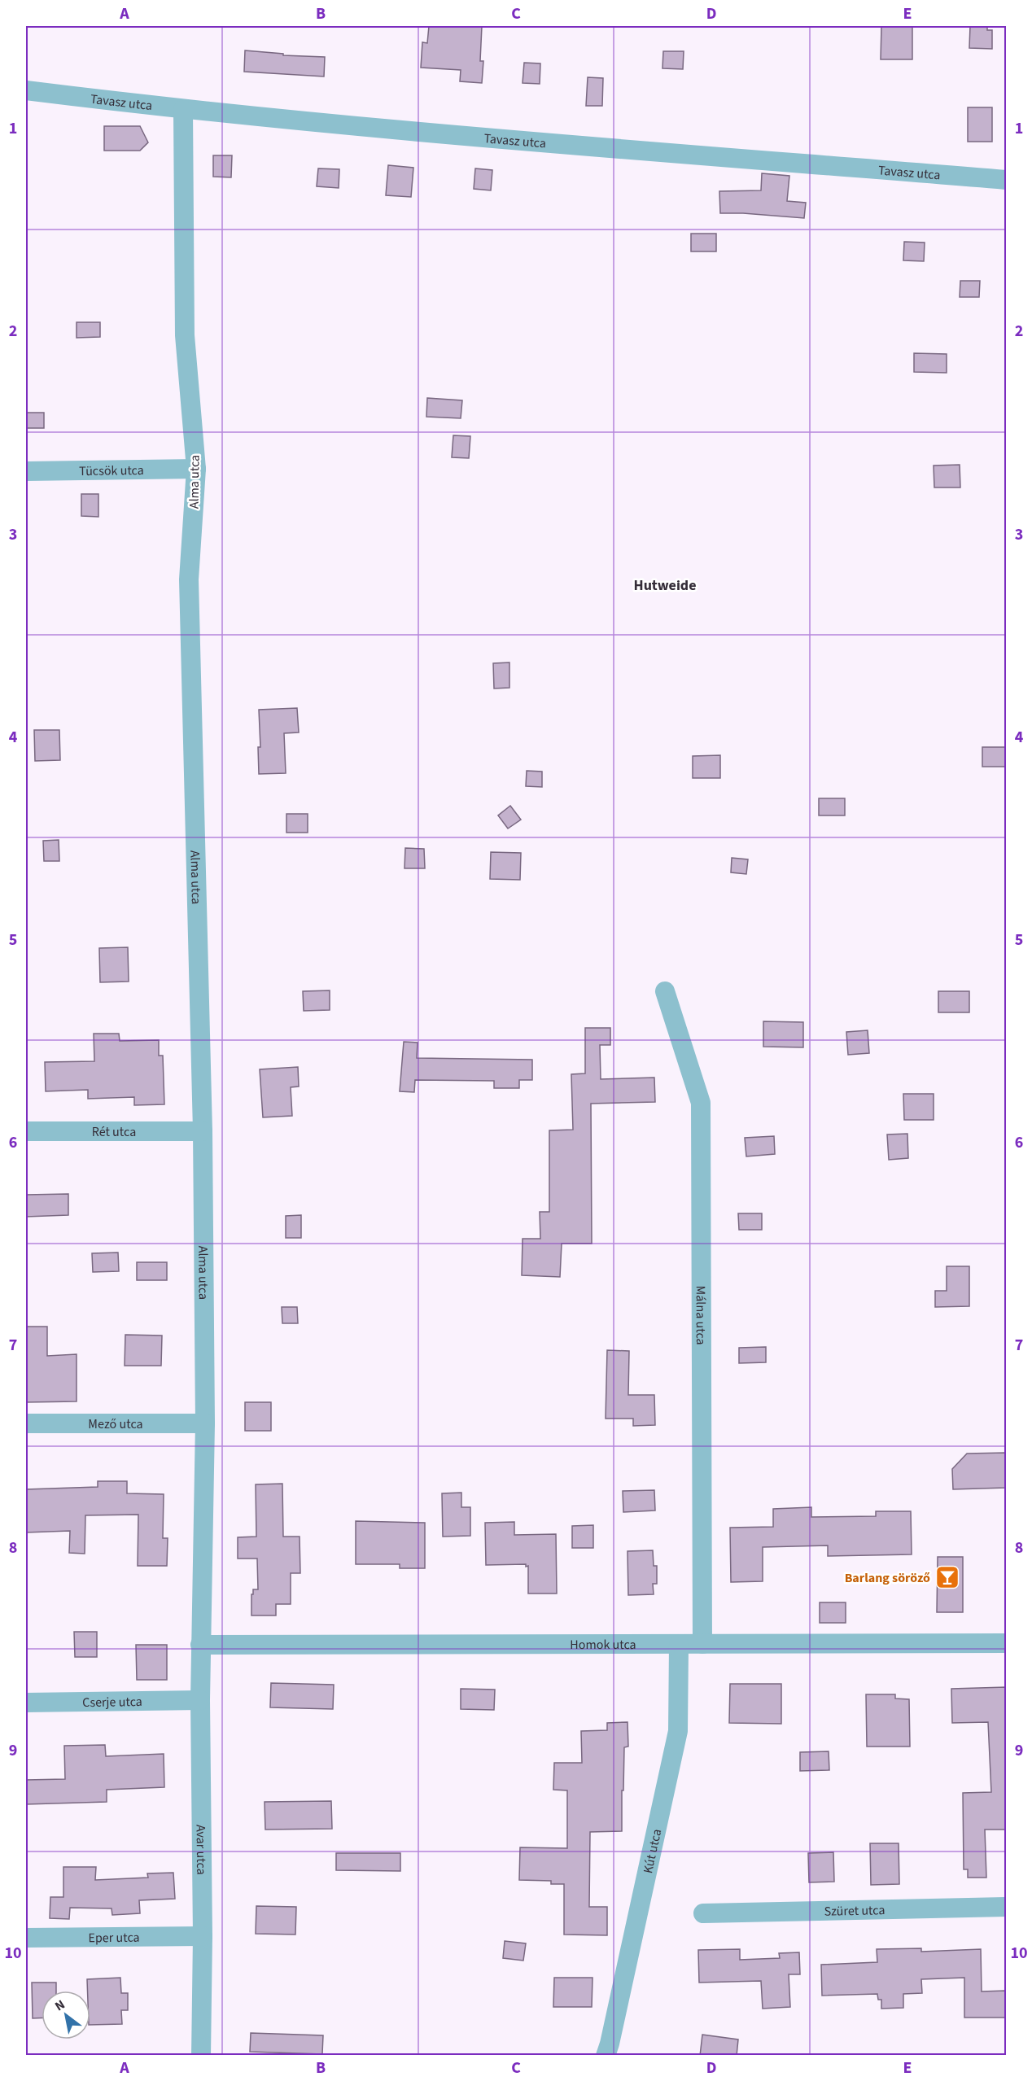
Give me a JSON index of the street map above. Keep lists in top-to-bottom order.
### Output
{
  "streets": {
    "street": [
      "Tavasz utca",
      "Tücsök utca",
      "Alma utca",
      "Rét utca",
      "Málna utca",
      "Mező utca",
      "Homok utca",
      "Cserje utca",
      "Avar utca",
      "Kút utca",
      "Szüret utca",
      "Eper utca"
    ]
  },
  "crossings": [
    ["Tavasz utca", "Alma utca"],
    ["Tücsök utca", "Alma utca"],
    ["Alma utca", "Rét utca"],
    ["Alma utca", "Mező utca"],
    ["Alma utca", "Homok utca"],
    ["Alma utca", "Avar utca"],
    ["Málna utca", "Homok utca"],
    ["Homok utca", "Avar utca"],
    ["Homok utca", "Kút utca"],
    ["Cserje utca", "Avar utca"],
    ["Avar utca", "Eper utca"]
  ],
  "districts": ["Hutweide"],
  "places": {
    "bar": ["Barlang söröző"]
  },
  "north": "top left",
  "grid": {
    "columns": [
      "A",
      "B",
      "C",
      "D",
      "E"
    ],
    "rows": [
      "1",
      "2",
      "3",
      "4",
      "5",
      "6",
      "7",
      "8",
      "9",
      "10"
    ]
  }
}
